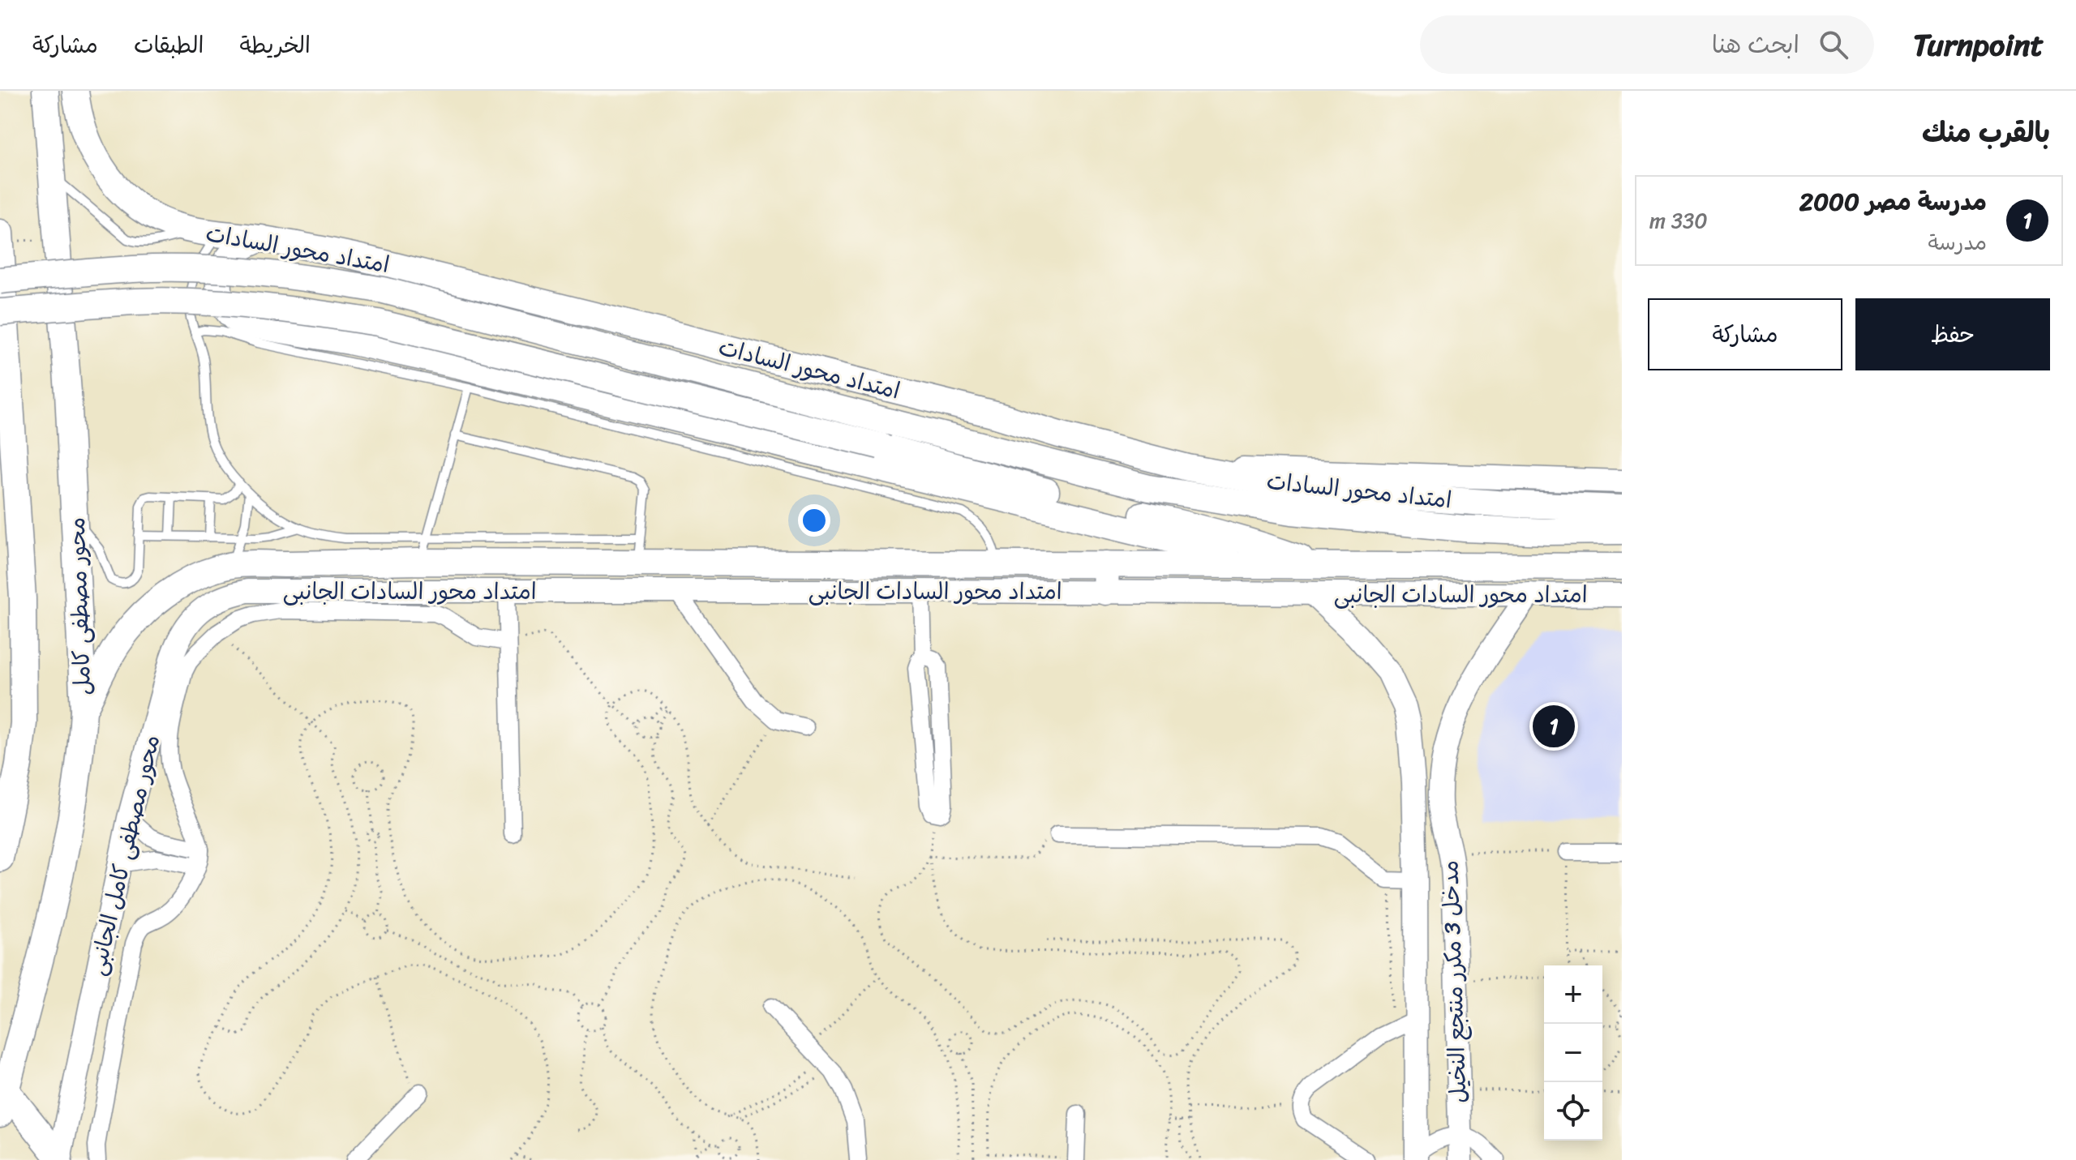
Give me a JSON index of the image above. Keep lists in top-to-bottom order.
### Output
{
  "streets": {
    "main road": ["امتداد محور السادات", "محور مصطفى كامل"],
    "street": ["امتداد محور السادات الجانبى", "محور مصطفى كامل الجانبى", "مدخل 3 مكرر منتجع النخيل"]
  },
  "crossings": [
    ["امتداد محور السادات الجانبى", "محور مصطفى كامل الجانبى"],
    ["امتداد محور السادات الجانبى", "مدخل 3 مكرر منتجع النخيل"]
  ],
  "page": {
    "header": "Turnpoint",
    "search": "ابحث هنا",
    "nav": ["الخريطة", "الطبقات", "مشاركة"],
    "heading": "بالقرب منك",
    "list": [
      {
        "mark": "1",
        "name": "مدرسة مصر 2000",
        "note": "مدرسة",
        "value": "330 m"
      }
    ],
    "buttons": ["حفظ", "مشاركة"],
    "pins": "1",
    "map_buttons": ["+", "−"]
  }
}
